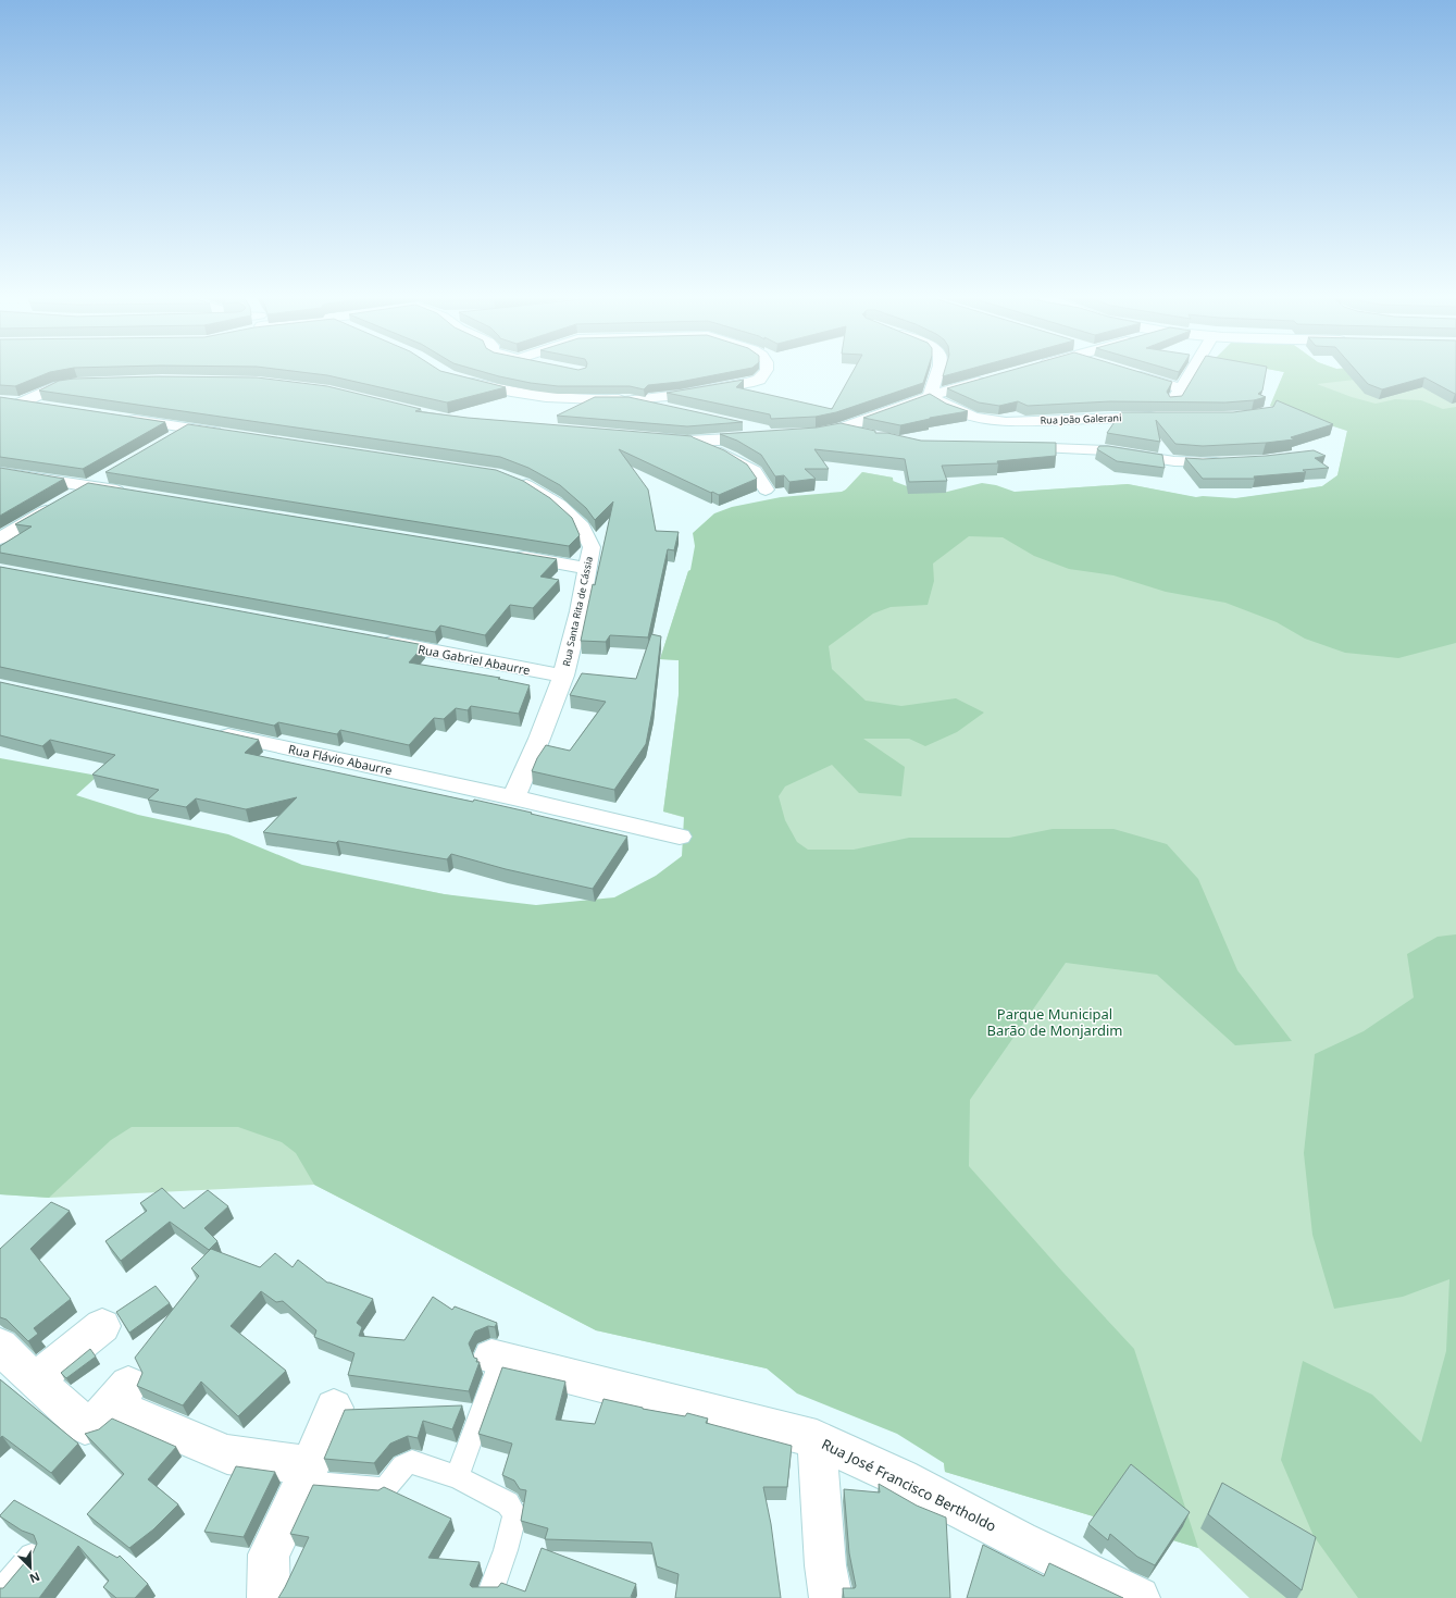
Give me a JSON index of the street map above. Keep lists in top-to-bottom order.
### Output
{
  "streets": {
    "street": [
      "Rua João Galerani",
      "Rua Santa Rita de Cássia",
      "Rua Gabriel Abaurre",
      "Rua Flávio Abaurre",
      "Rua José Francisco Bertholdo"
    ]
  },
  "crossings": [
    ["Rua Santa Rita de Cássia", "Rua Gabriel Abaurre"],
    ["Rua Santa Rita de Cássia", "Rua Flávio Abaurre"]
  ],
  "parks": ["Parque Municipal Barão de Monjardim"],
  "north": "bottom right"
}
